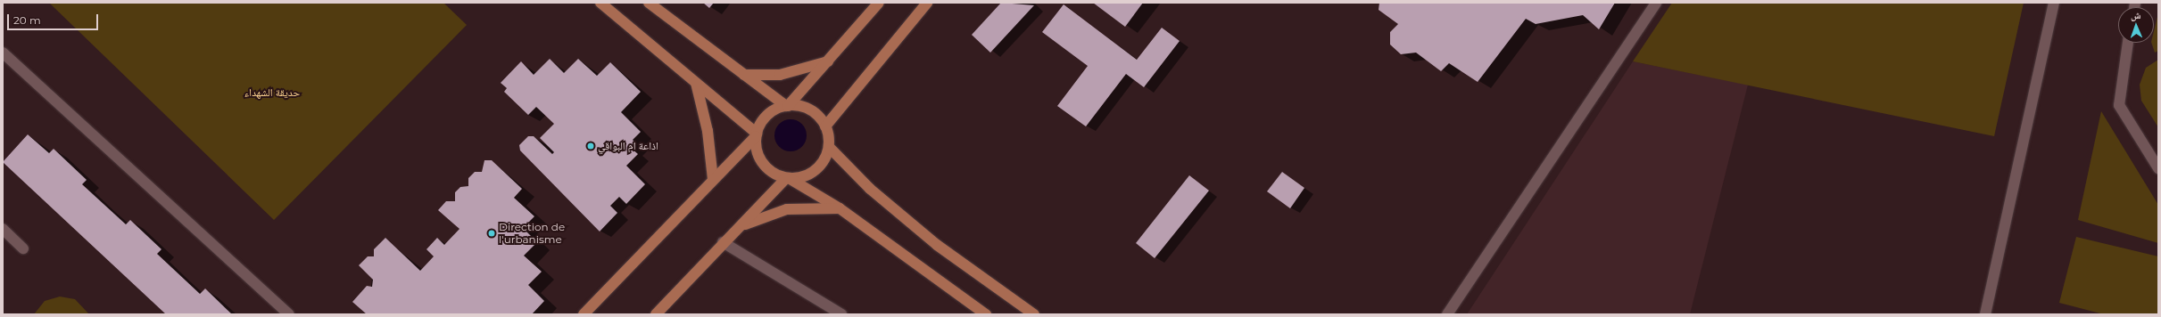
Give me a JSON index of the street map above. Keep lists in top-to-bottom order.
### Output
{
  "parks": ["حديقة الشهداء"],
  "places": ["اذاعة ام البواقي", "Direction de l'urbanisme"],
  "scale_bar": "20 m",
  "north": "top"
}
